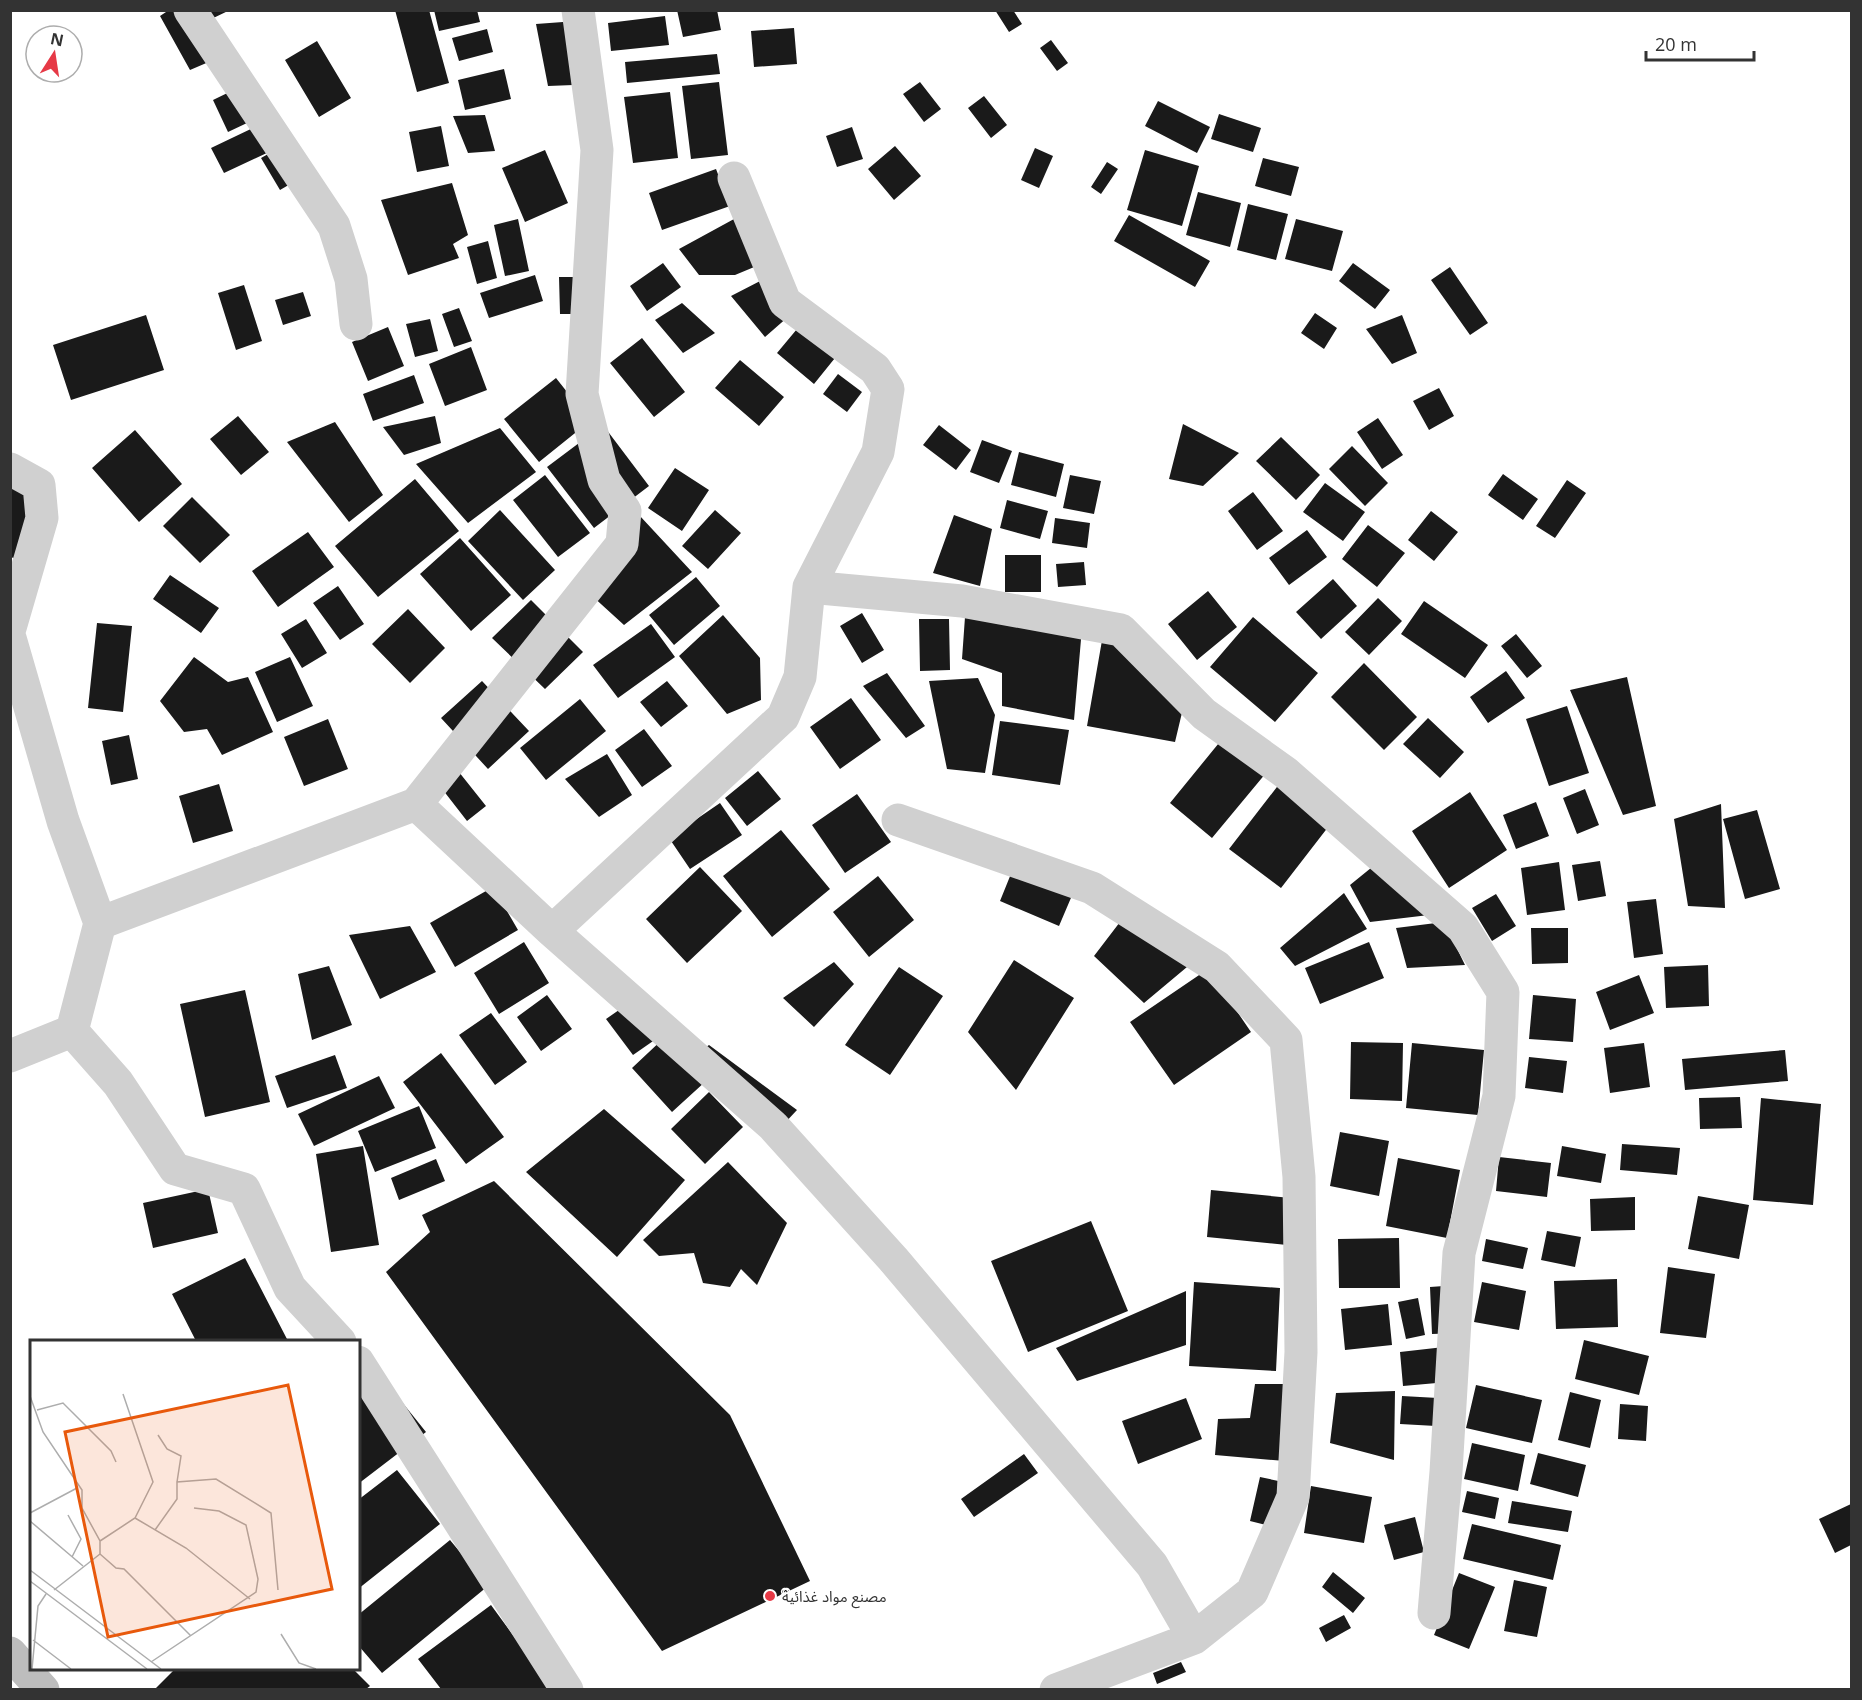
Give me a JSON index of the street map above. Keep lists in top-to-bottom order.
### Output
{
  "places": ["مصنع مواد غذائية"],
  "scale_bar": "20 m",
  "north": "top"
}
